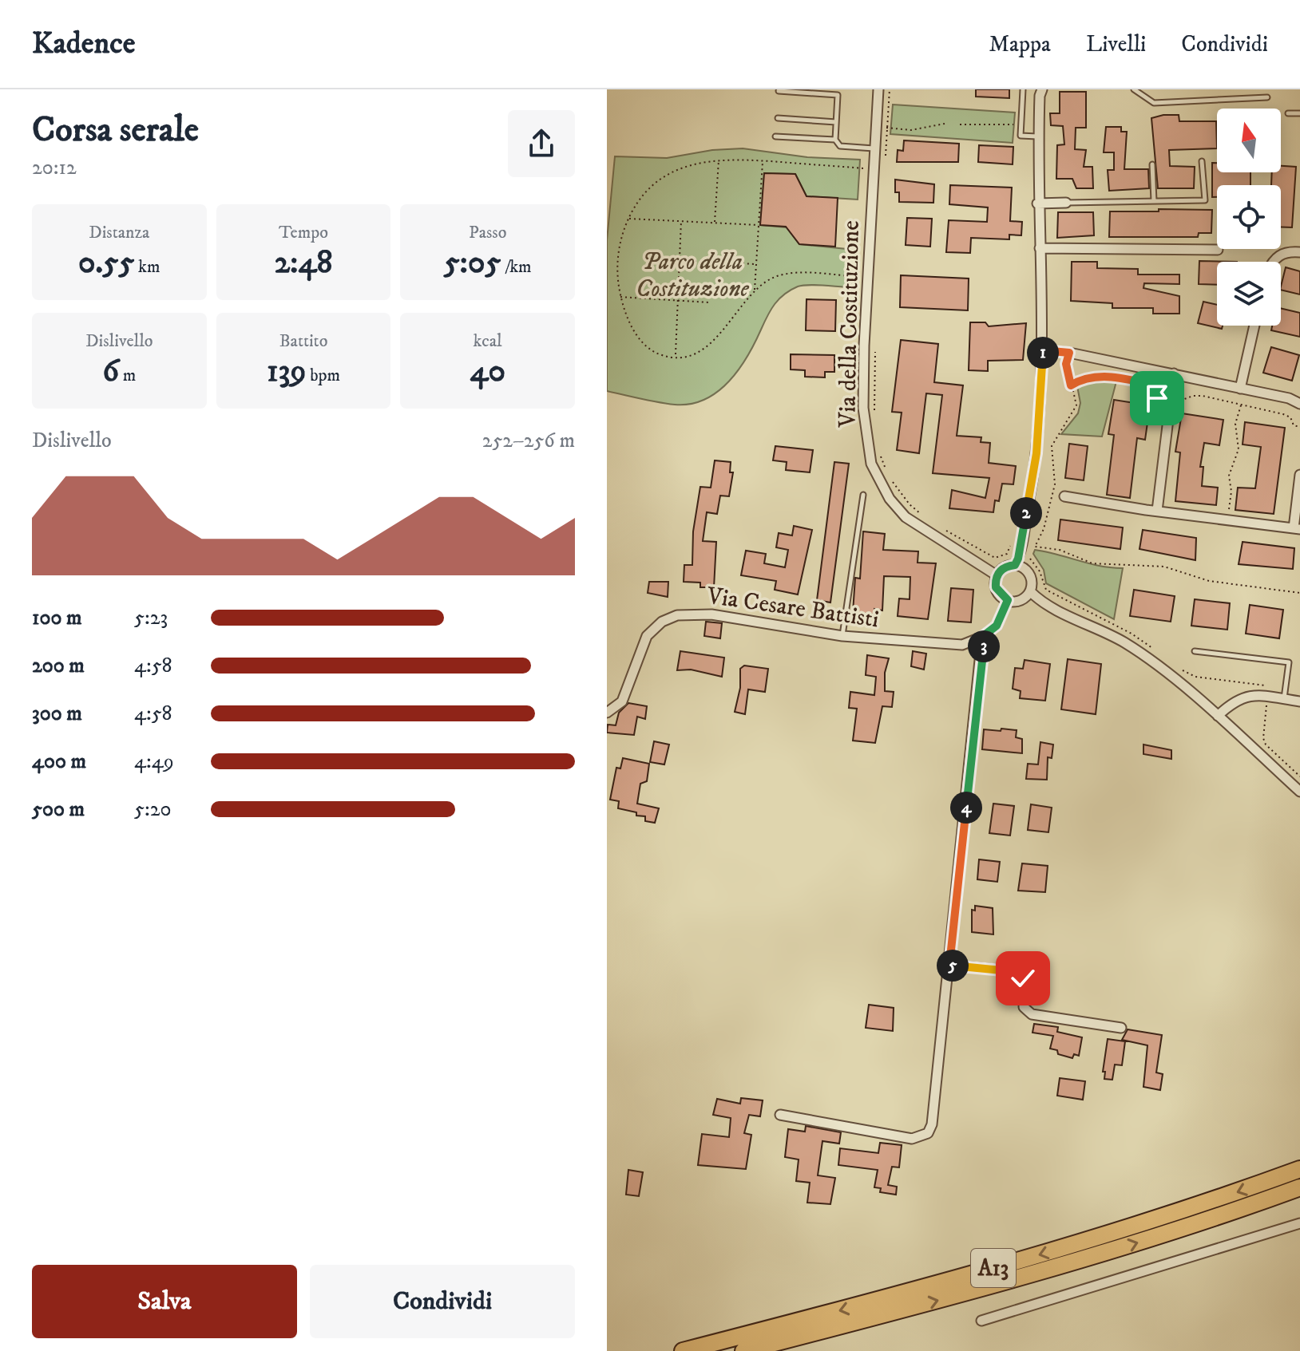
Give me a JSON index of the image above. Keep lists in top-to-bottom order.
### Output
{
  "streets": {
    "highway": ["A13"],
    "street": ["Via della Costituzione", "Via Cesare Battisti"]
  },
  "parks": ["Parco della Costituzione"],
  "north": "top",
  "page": {
    "header": "Kadence",
    "nav": ["Mappa", "Livelli", "Condividi"],
    "heading": ["Corsa serale", "20:12"],
    "stats": [
      ["Distanza", "0.55 km"],
      ["Tempo", "2:48"],
      ["Passo", "5:05 /km"],
      ["Dislivello", "6 m"],
      ["Battito", "139 bpm"],
      ["kcal", "40"]
    ],
    "pins": [
      "1",
      "2",
      "3",
      "4",
      "5"
    ],
    "chart": ["Dislivello", "252–256 m"],
    "list": [
      {
        "name": "100 m",
        "note": "5:23"
      },
      {
        "name": "200 m",
        "note": "4:58"
      },
      {
        "name": "300 m",
        "note": "4:58"
      },
      {
        "name": "400 m",
        "note": "4:49"
      },
      {
        "name": "500 m",
        "note": "5:20"
      }
    ],
    "buttons": ["Salva", "Condividi"]
  }
}
